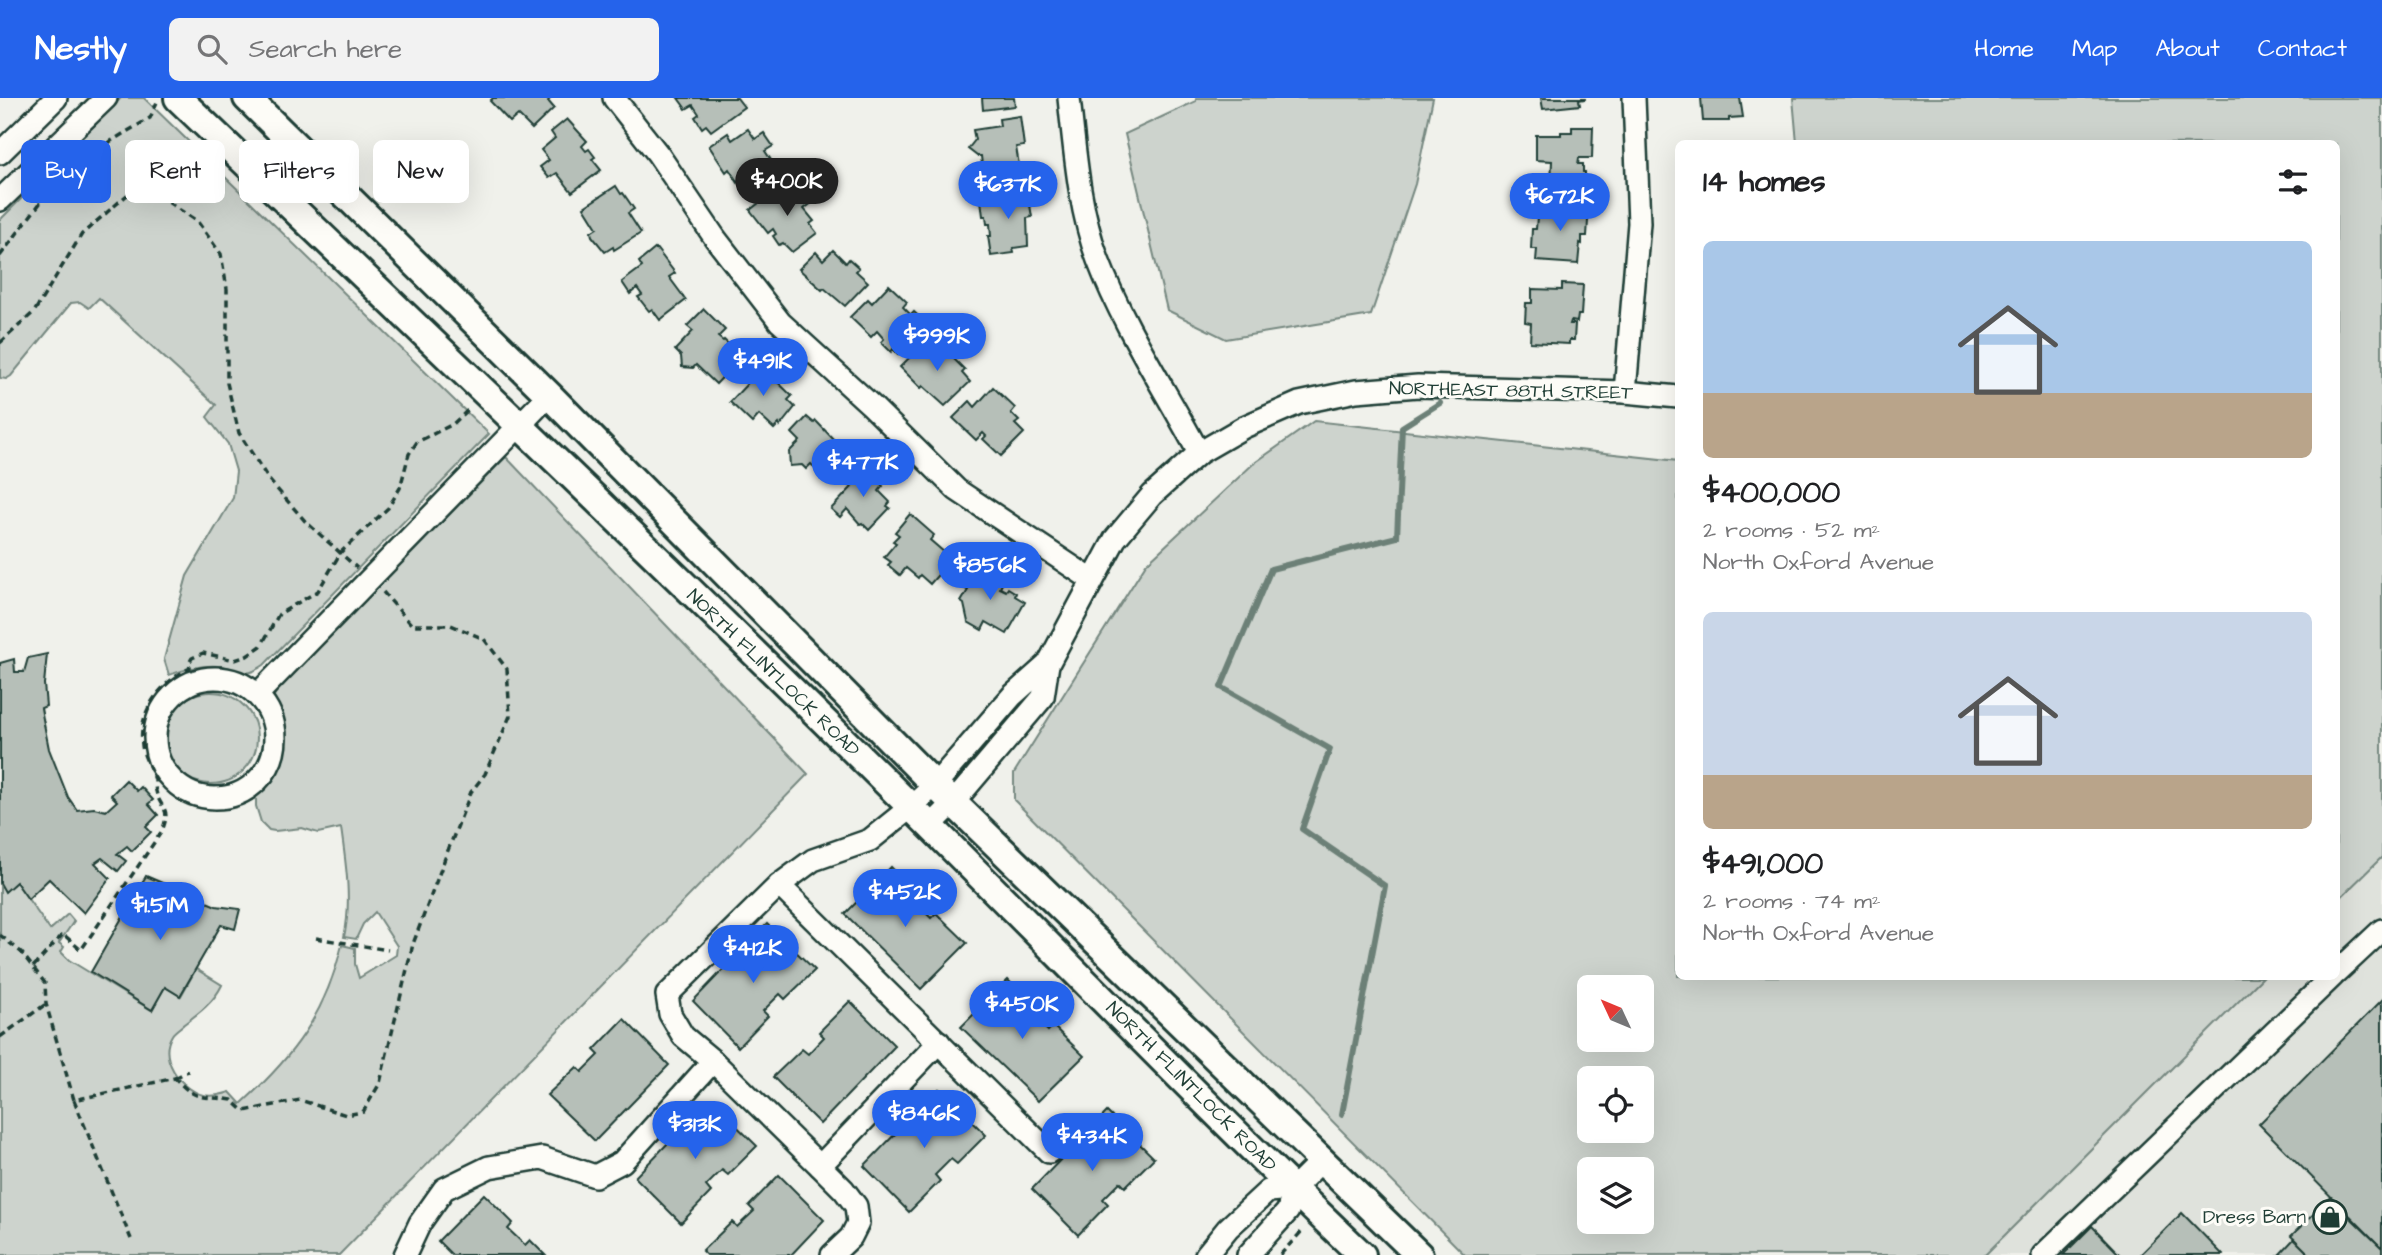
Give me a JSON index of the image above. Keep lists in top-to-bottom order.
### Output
{
  "streets": {
    "main road": ["NORTH FLINTLOCK ROAD"],
    "street": ["NORTHEAST 88TH STREET"]
  },
  "crossings": [
    ["NORTHEAST 88TH STREET", "NORTH FLINTLOCK ROAD"]
  ],
  "places": {
    "shop": ["Dress Barn"]
  },
  "north": "top left",
  "page": {
    "header": "Nestly",
    "search": "Search here",
    "nav": [
      "Home",
      "Map",
      "About",
      "Contact"
    ],
    "chip": [
      "Buy",
      "Rent",
      "Filters",
      "New"
    ],
    "heading": "14 homes",
    "price": [
      "$400K",
      "$637K",
      "$672K",
      "$999K",
      "$491K",
      "$477K",
      "$856K",
      "$452K",
      "$1.51M",
      "$412K",
      "$450K",
      "$846K",
      "$313K",
      "$434K"
    ],
    "list": [
      {
        "name": "$400,000",
        "note": "2 rooms · 52 m² · North Oxford Avenue"
      },
      {
        "name": "$491,000",
        "note": "2 rooms · 74 m² · North Oxford Avenue"
      }
    ]
  }
}
